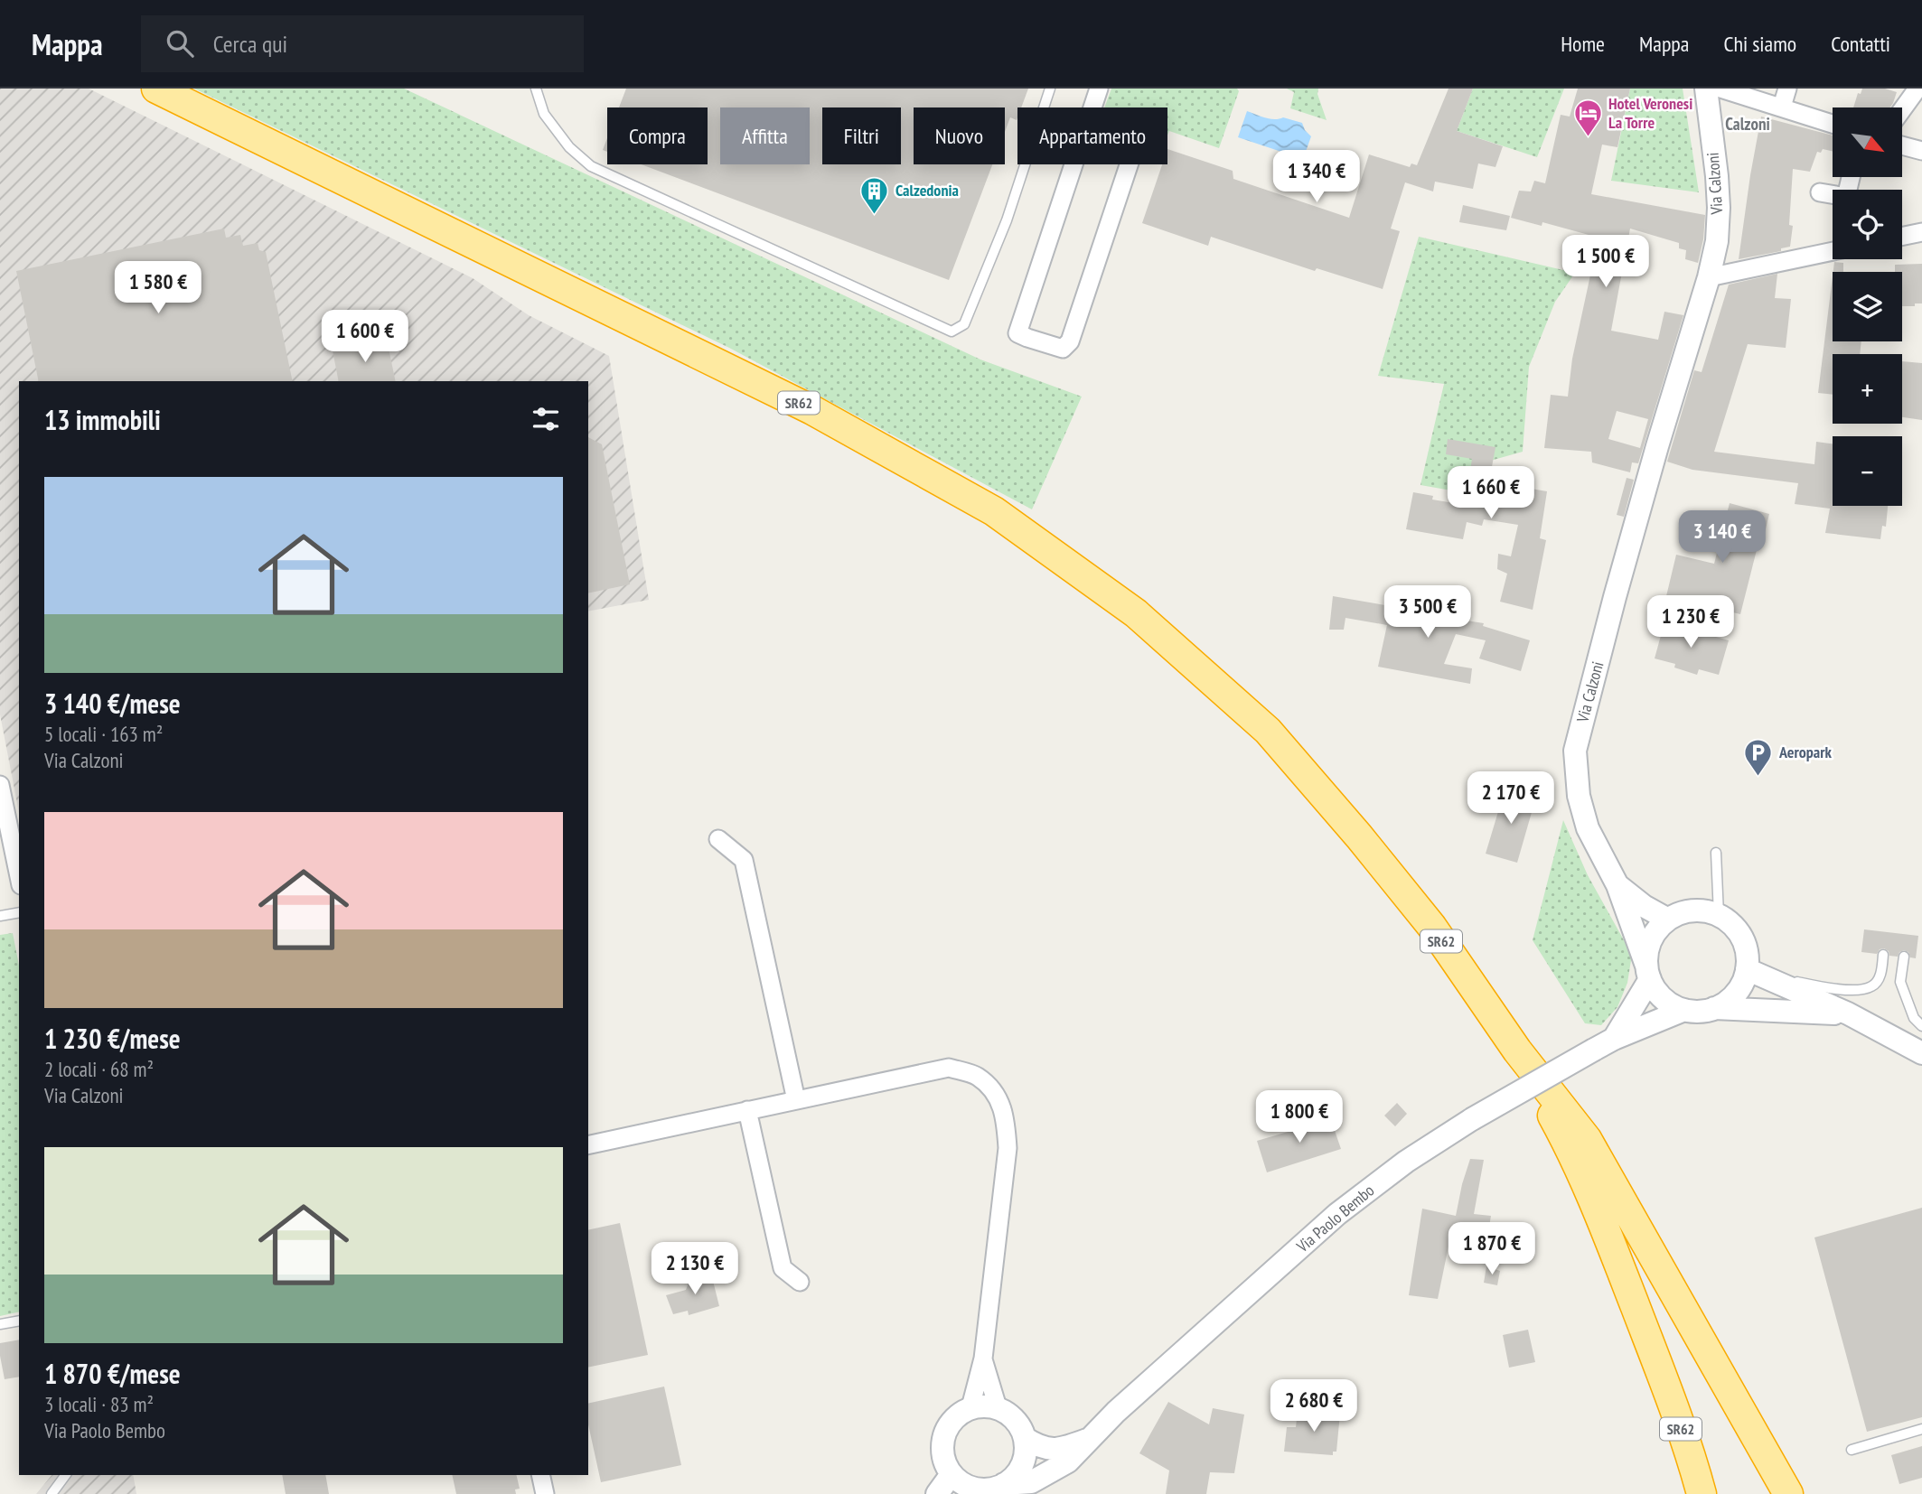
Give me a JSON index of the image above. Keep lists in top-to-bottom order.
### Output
{
  "streets": {
    "highway": ["SR62"],
    "street": ["Via Calzoni", "Via Paolo Bembo"]
  },
  "crossings": [
    ["Via Calzoni", "Via Paolo Bembo"]
  ],
  "districts": ["Calzoni"],
  "places": {
    "hotel": ["Hotel Veronesi La Torre"],
    "building": ["Calzedonia"],
    "parking": ["Aeropark"]
  },
  "north": "bottom right",
  "page": {
    "header": "Mappa",
    "search": "Cerca qui",
    "nav": [
      "Home",
      "Mappa",
      "Chi siamo",
      "Contatti"
    ],
    "map_buttons": ["+", "−"],
    "chip": [
      "Compra",
      "Affitta",
      "Filtri",
      "Nuovo",
      "Appartamento"
    ],
    "price": [
      "1 340 €",
      "1 500 €",
      "1 580 €",
      "1 600 €",
      "1 660 €",
      "3 140 €",
      "3 500 €",
      "1 230 €",
      "2 170 €",
      "1 800 €",
      "1 870 €",
      "2 130 €",
      "2 680 €"
    ],
    "heading": "13 immobili",
    "list": [
      {
        "name": "3 140 €/mese",
        "note": "5 locali · 163 m² · Via Calzoni"
      },
      {
        "name": "1 230 €/mese",
        "note": "2 locali · 68 m² · Via Calzoni"
      },
      {
        "name": "1 870 €/mese",
        "note": "3 locali · 83 m² · Via Paolo Bembo"
      }
    ]
  }
}
